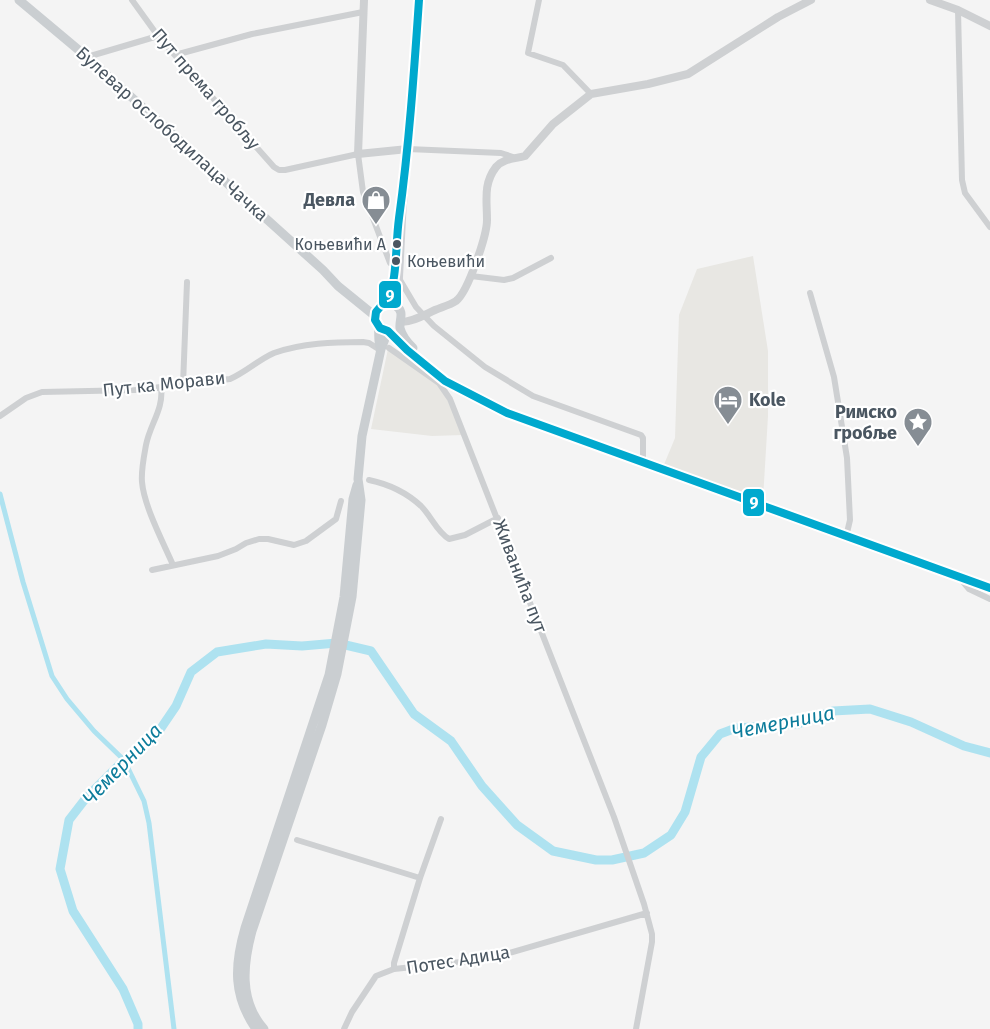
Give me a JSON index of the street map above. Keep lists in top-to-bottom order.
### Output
{
  "streets": {
    "main road": ["Булевар ослободилаца Чачка"],
    "street": [
      "Пут према гробљу",
      "Пут ка Морави",
      "Живанића пут",
      "Потес Адица"
    ]
  },
  "crossings": [
    ["Пут ка Морави", "Живанића пут"],
    ["Живанића пут", "Потес Адица"]
  ],
  "water": ["Чемерница"],
  "places": {
    "shop": ["Девла"],
    "other": ["Коњевићи А", "Коњевићи"],
    "hotel": ["Kole"],
    "place": ["Римско гробље"]
  },
  "lines": ["transit line 9"]
}
